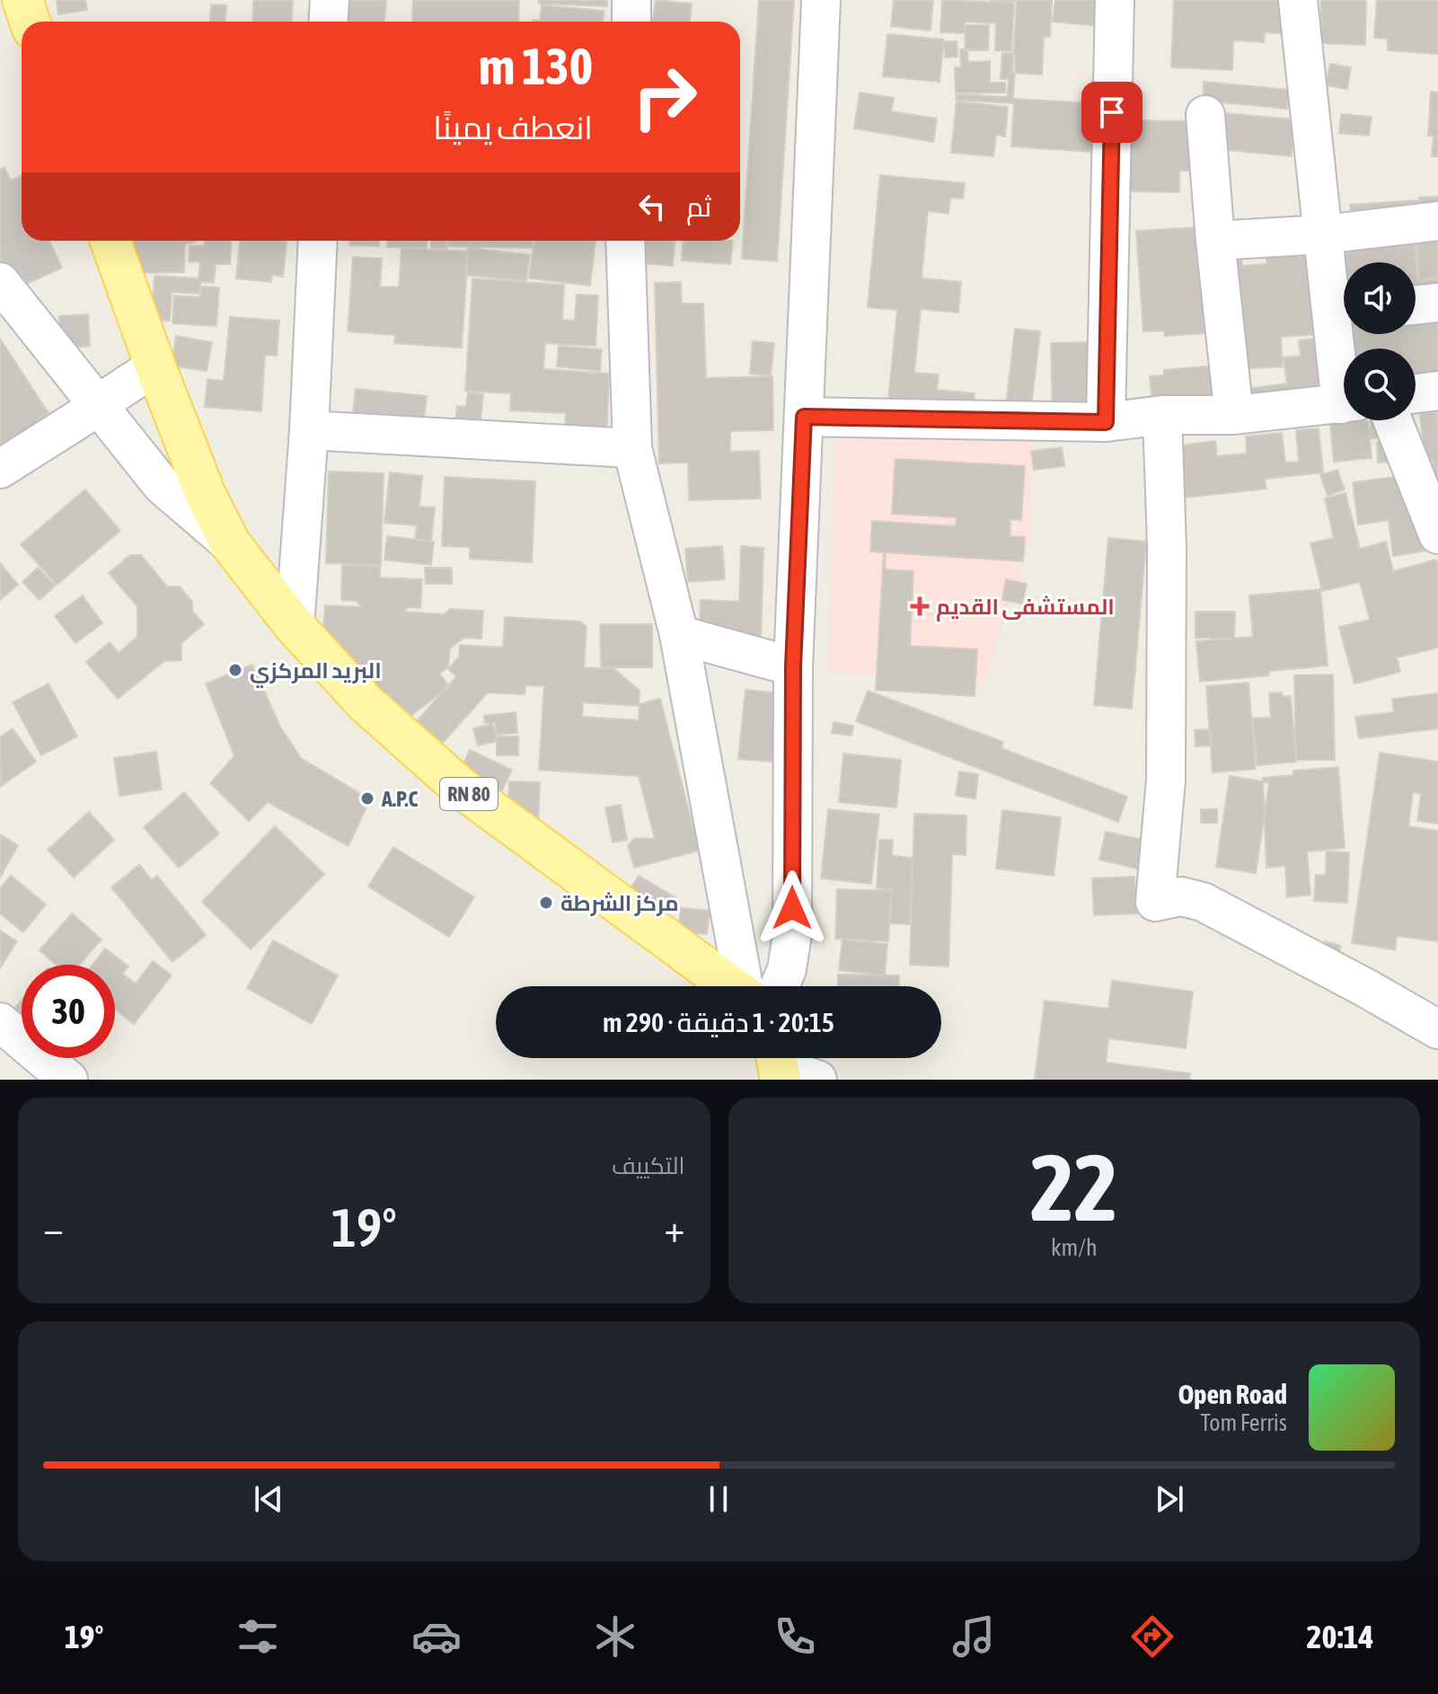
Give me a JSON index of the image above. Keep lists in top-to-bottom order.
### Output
{
  "streets": {
    "main road": ["RN 80"]
  },
  "places": {
    "health": ["المستشفى القديم"],
    "other": ["البريد المركزي", "A.P.C", "مركز الشرطة"]
  },
  "page": {
    "turn": ["130 m", "انعطف يمينًا"],
    "then": "ثم",
    "limit": "30",
    "trip": "20:15 · 1 دقيقة · 290 m",
    "tile": [
      ["22", "km/h"],
      "التكييف"
    ],
    "heat": ["−", "19°", "+"],
    "song": ["Open Road", "Tom Ferris"],
    "tabs": ["20:14", "19°"]
  }
}
